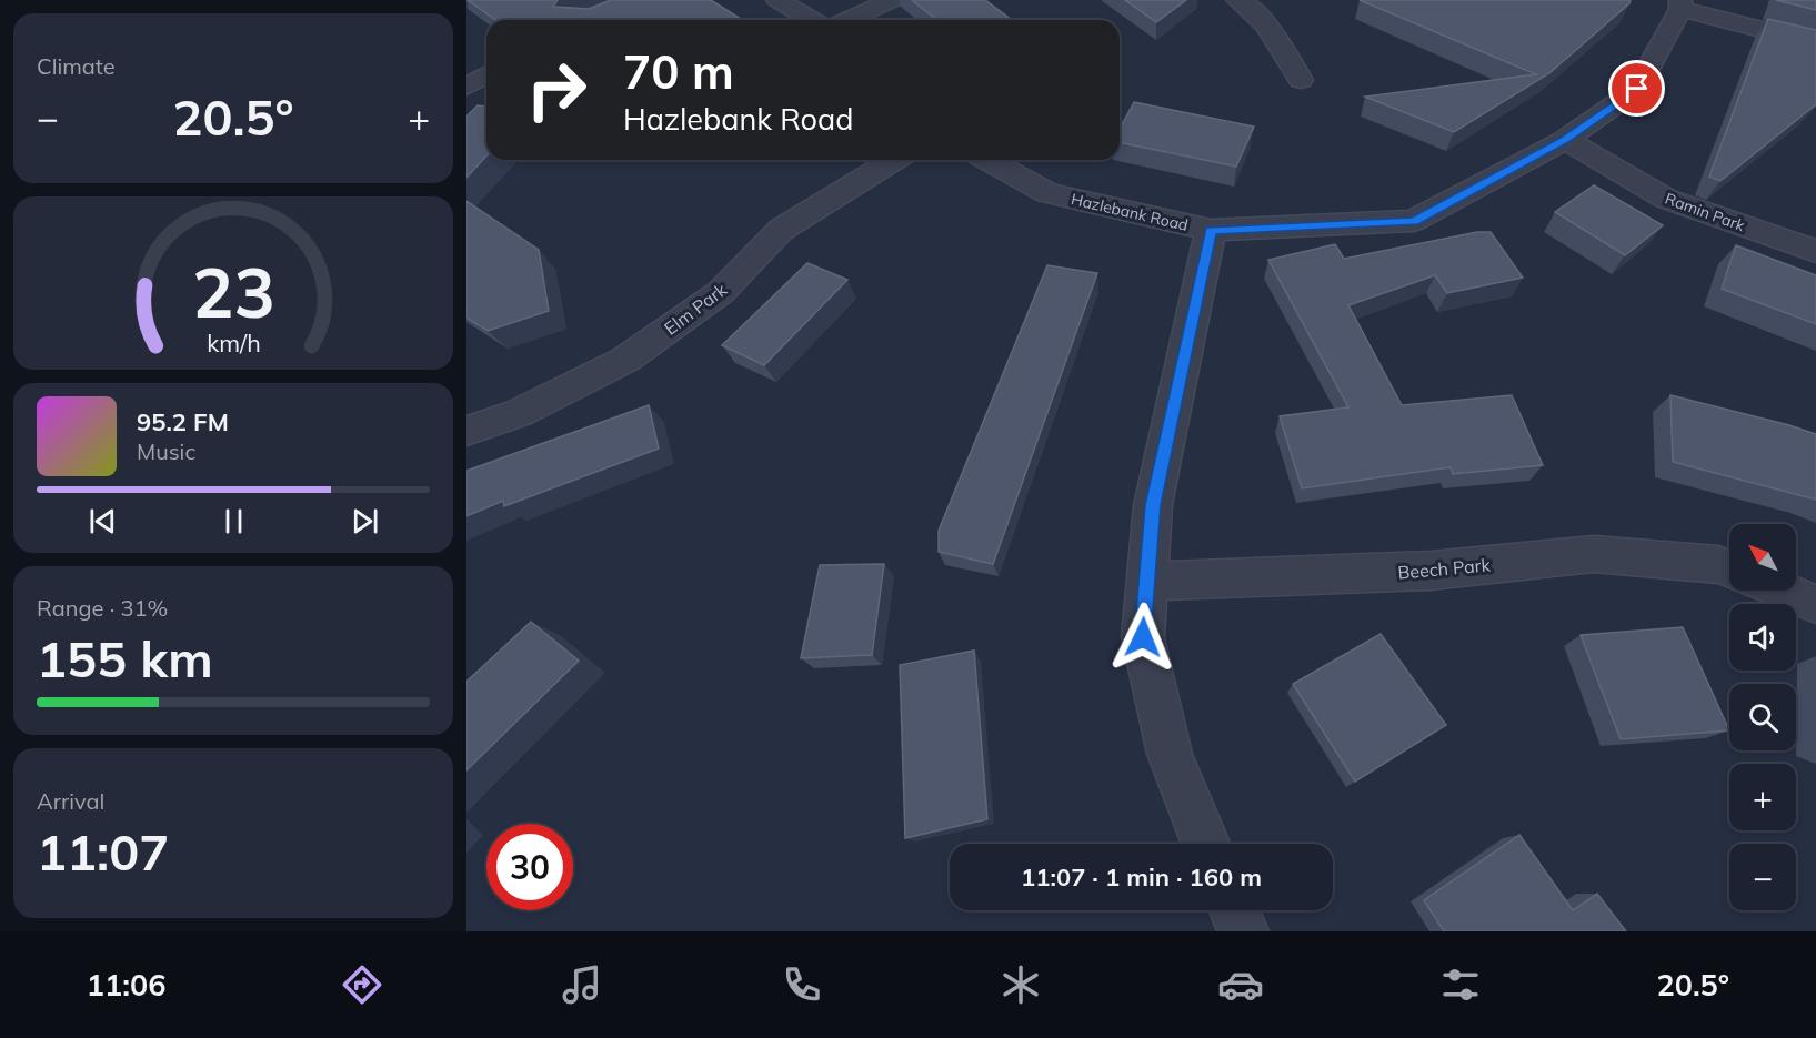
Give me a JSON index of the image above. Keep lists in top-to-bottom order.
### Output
{
  "streets": {
    "street": [
      "Hazlebank Road",
      "Ramin Park",
      "Elm Park",
      "Beech Park"
    ]
  },
  "crossings": [
    ["Hazlebank Road", "Ramin Park"]
  ],
  "north": "top left",
  "page": {
    "tile": [
      "Climate",
      ["Range · 31%", "155 km"],
      ["Arrival", "11:07"]
    ],
    "turn": ["70 m", "Hazlebank Road"],
    "heat": ["−", "20.5°", "+"],
    "song": ["95.2 FM", "Music"],
    "map_buttons": ["+", "−"],
    "limit": "30",
    "trip": "11:07 · 1 min · 160 m",
    "tabs": ["11:06", "20.5°"],
    "gauge": ["23", "km/h"]
  }
}
